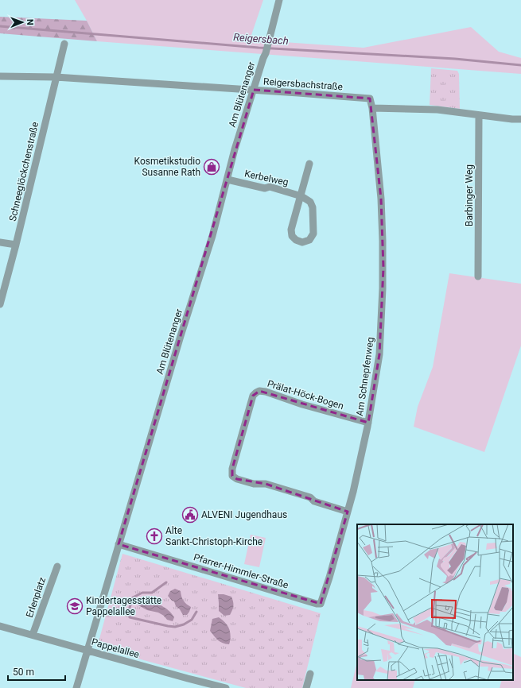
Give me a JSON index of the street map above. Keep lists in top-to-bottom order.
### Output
{
  "streets": {
    "street": [
      "Reigersbachstraße",
      "Am Blütenanger",
      "Schneeglöckchenstraße",
      "Kerbelweg",
      "Barbinger Weg",
      "Am Schnepfenweg",
      "Prälat-Höck-Bogen",
      "Pfarrer-Himmler-Straße",
      "Erlenplatz",
      "Pappelallee"
    ]
  },
  "crossings": [
    ["Reigersbachstraße", "Am Blütenanger"],
    ["Reigersbachstraße", "Schneeglöckchenstraße"],
    ["Reigersbachstraße", "Am Schnepfenweg"],
    ["Am Blütenanger", "Kerbelweg"],
    ["Am Blütenanger", "Pfarrer-Himmler-Straße"],
    ["Am Blütenanger", "Pappelallee"],
    ["Am Schnepfenweg", "Prälat-Höck-Bogen"],
    ["Am Schnepfenweg", "Pfarrer-Himmler-Straße"],
    ["Erlenplatz", "Pappelallee"]
  ],
  "water": ["Reigersbach"],
  "places": {
    "shop": ["Kosmetikstudio Susanne Rath"],
    "public building": ["ALVENI Jugendhaus"],
    "church": ["Alte Sankt-Christoph-Kirche"],
    "school or university": ["Kindertagesstätte Pappelallee"]
  },
  "scale_bar": "50 m",
  "north": "right"
}
